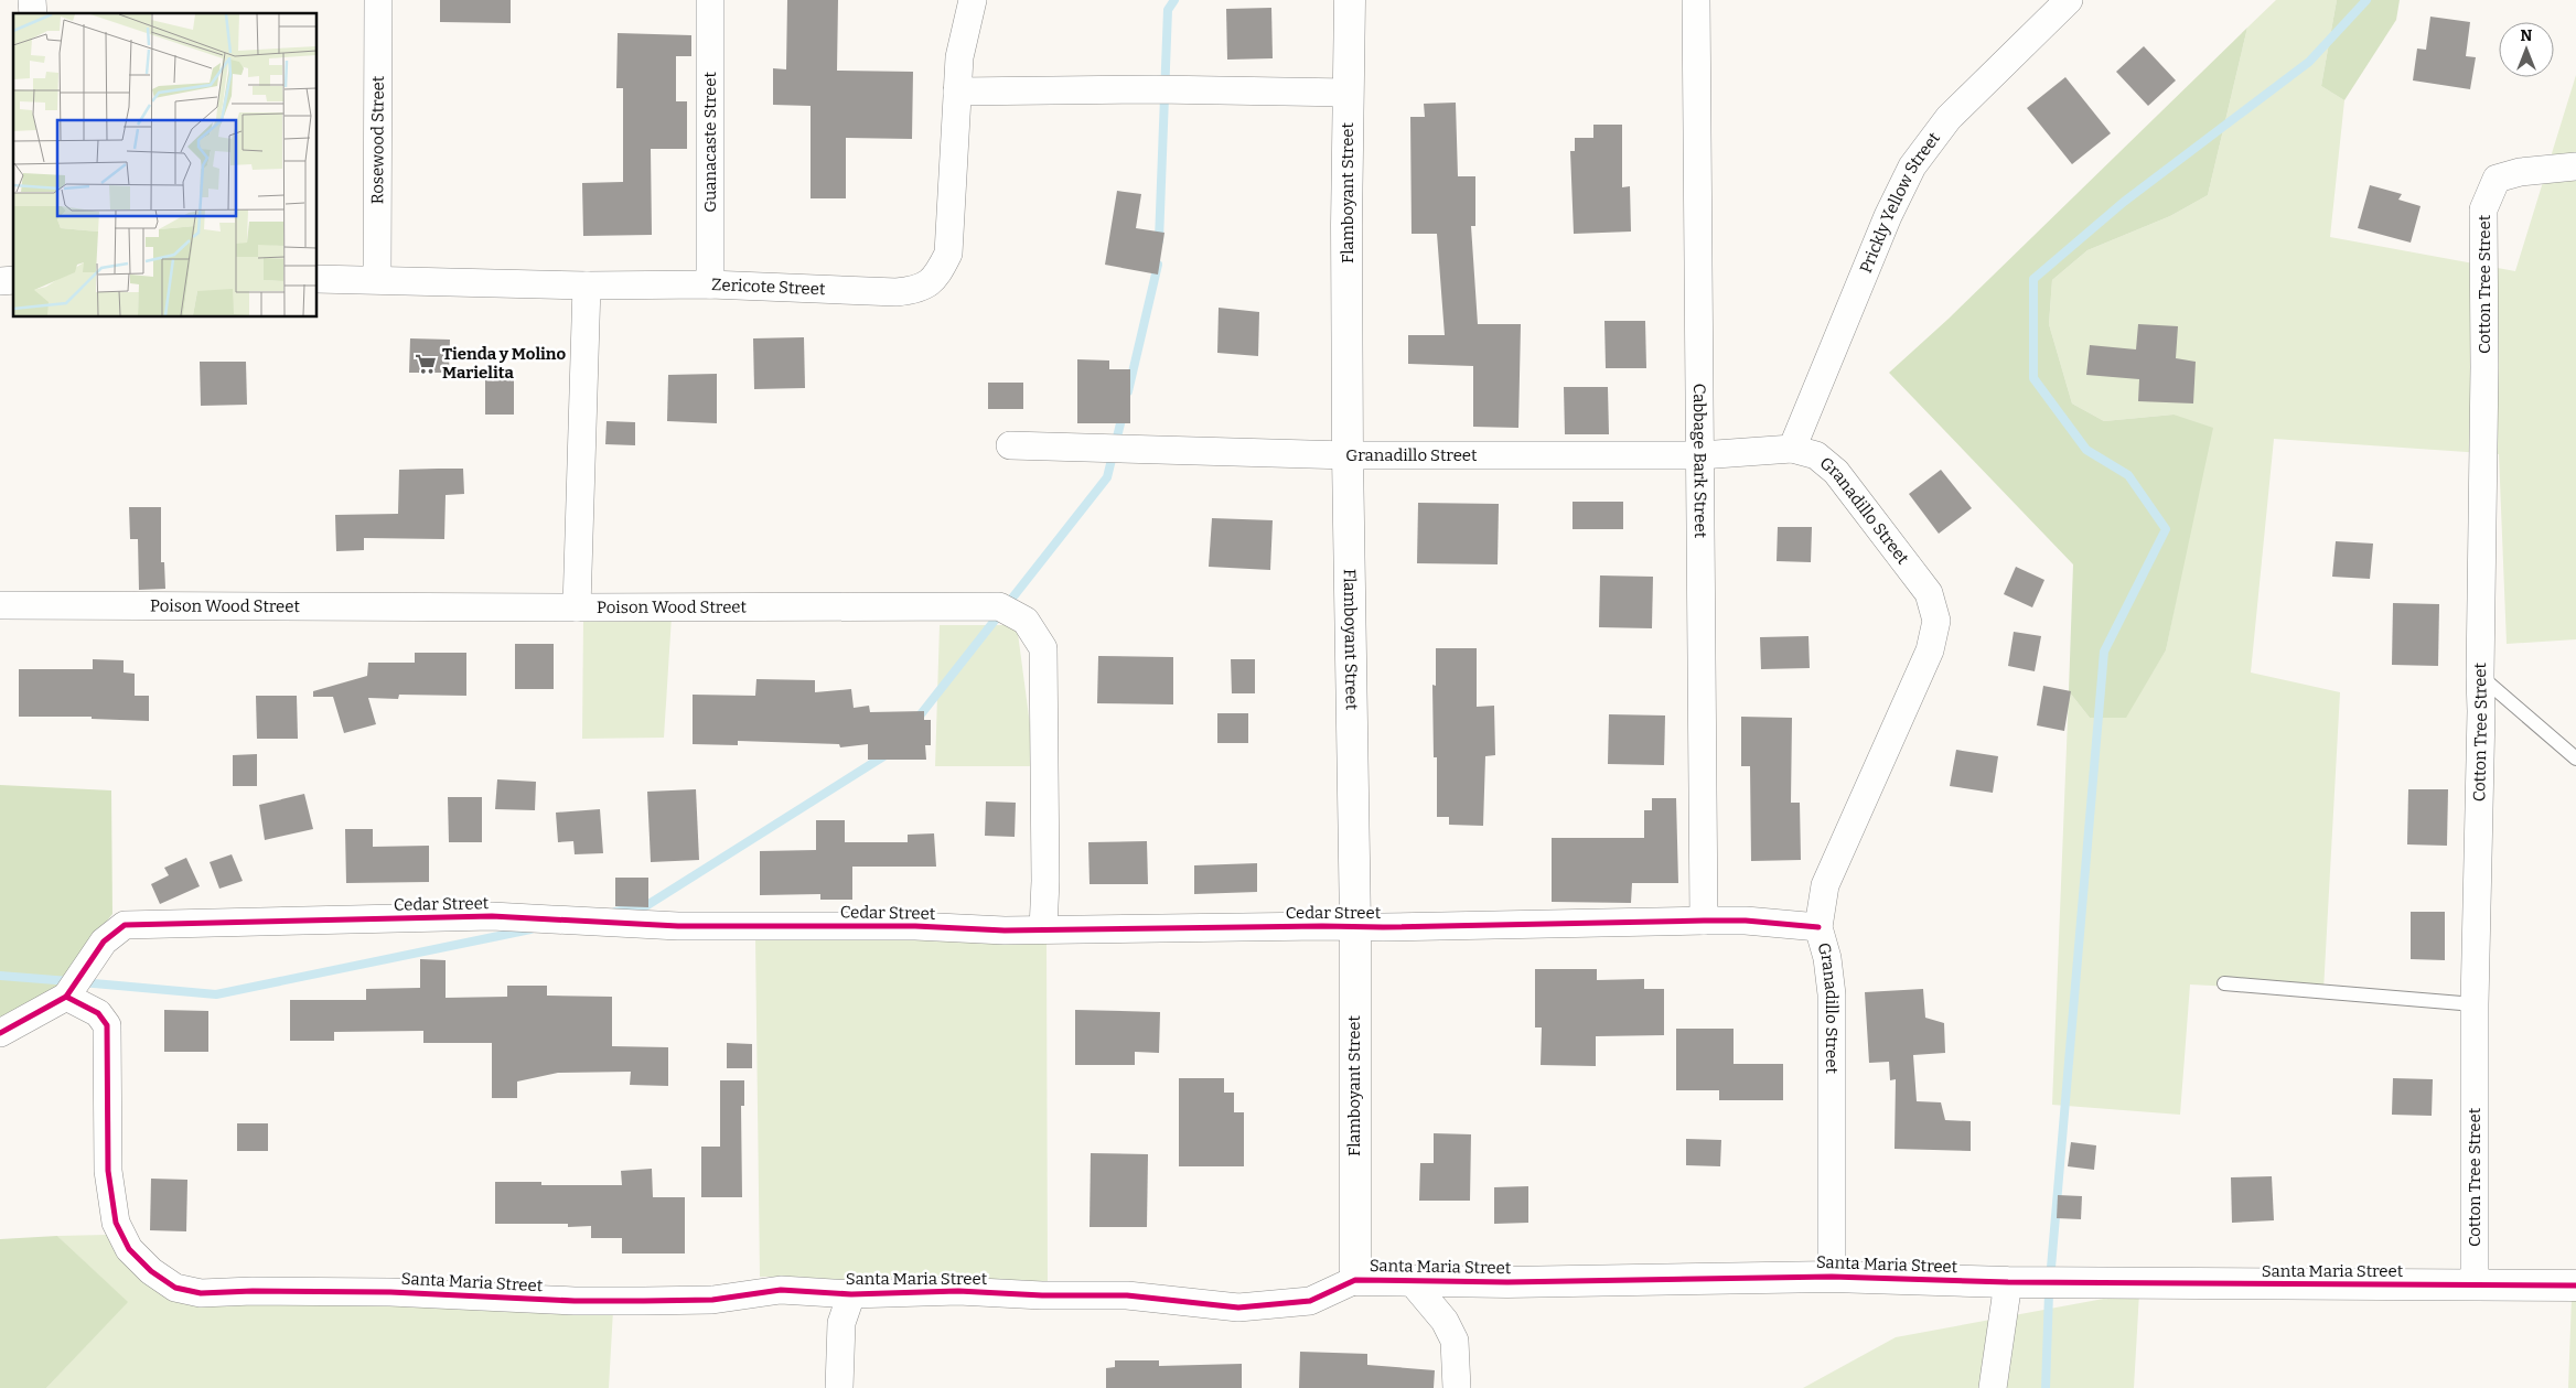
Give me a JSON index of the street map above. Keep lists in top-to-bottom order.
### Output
{
  "streets": {
    "street": [
      "Rosewood Street",
      "Guanacaste Street",
      "Flamboyant Street",
      "Prickly Yellow Street",
      "Cotton Tree Street",
      "Zericote Street",
      "Granadillo Street",
      "Cabbage Bark Street",
      "Poison Wood Street",
      "Cedar Street",
      "Santa Maria Street"
    ]
  },
  "crossings": [
    ["Rosewood Street", "Zericote Street"],
    ["Guanacaste Street", "Zericote Street"],
    ["Flamboyant Street", "Granadillo Street"],
    ["Flamboyant Street", "Cedar Street"],
    ["Flamboyant Street", "Santa Maria Street"],
    ["Prickly Yellow Street", "Granadillo Street"],
    ["Cotton Tree Street", "Santa Maria Street"],
    ["Granadillo Street", "Cabbage Bark Street"],
    ["Granadillo Street", "Cedar Street"],
    ["Granadillo Street", "Santa Maria Street"],
    ["Cabbage Bark Street", "Cedar Street"],
    ["Poison Wood Street", "Cedar Street"],
    ["Cedar Street", "Santa Maria Street"]
  ],
  "places": {
    "supermarket": ["Tienda y Molino Marielita"]
  },
  "north": "top"
}
